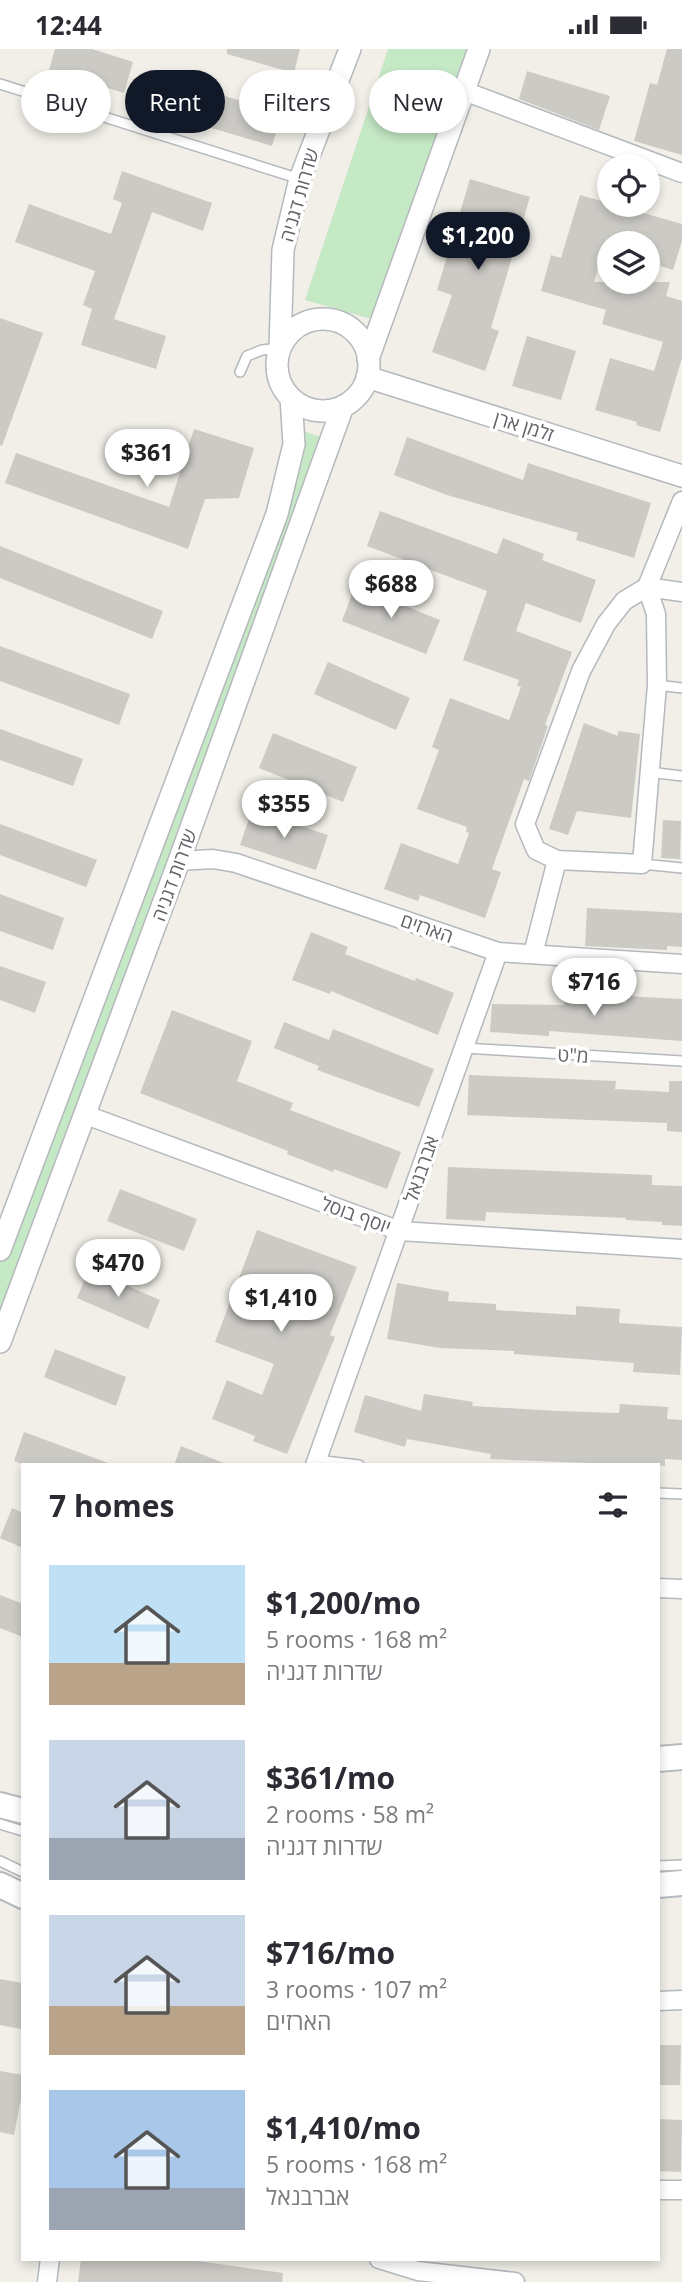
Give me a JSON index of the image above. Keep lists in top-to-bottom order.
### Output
{
  "streets": {
    "street": [
      "שדרות דגניה",
      "זלמן ארן",
      "הארזים",
      "אברבנאל",
      "יוסף בוסל"
    ],
    "lane": ["מ\"ט"]
  },
  "crossings": [
    ["שדרות דגניה", "זלמן ארן"],
    ["שדרות דגניה", "הארזים"],
    ["שדרות דגניה", "יוסף בוסל"],
    ["הארזים", "אברבנאל"],
    ["מ\"ט", "אברבנאל"],
    ["אברבנאל", "יוסף בוסל"]
  ],
  "page": {
    "status": "12:44",
    "chip": [
      "Buy",
      "Rent",
      "Filters",
      "New"
    ],
    "price": [
      "$1,200",
      "$361",
      "$688",
      "$355",
      "$716",
      "$470",
      "$1,410"
    ],
    "heading": "7 homes",
    "list": [
      {
        "name": "$1,200/mo",
        "note": "5 rooms · 168 m² · שדרות דגניה"
      },
      {
        "name": "$361/mo",
        "note": "2 rooms · 58 m² · שדרות דגניה"
      },
      {
        "name": "$716/mo",
        "note": "3 rooms · 107 m² · הארזים"
      },
      {
        "name": "$1,410/mo",
        "note": "5 rooms · 168 m² · אברבנאל"
      }
    ]
  }
}
